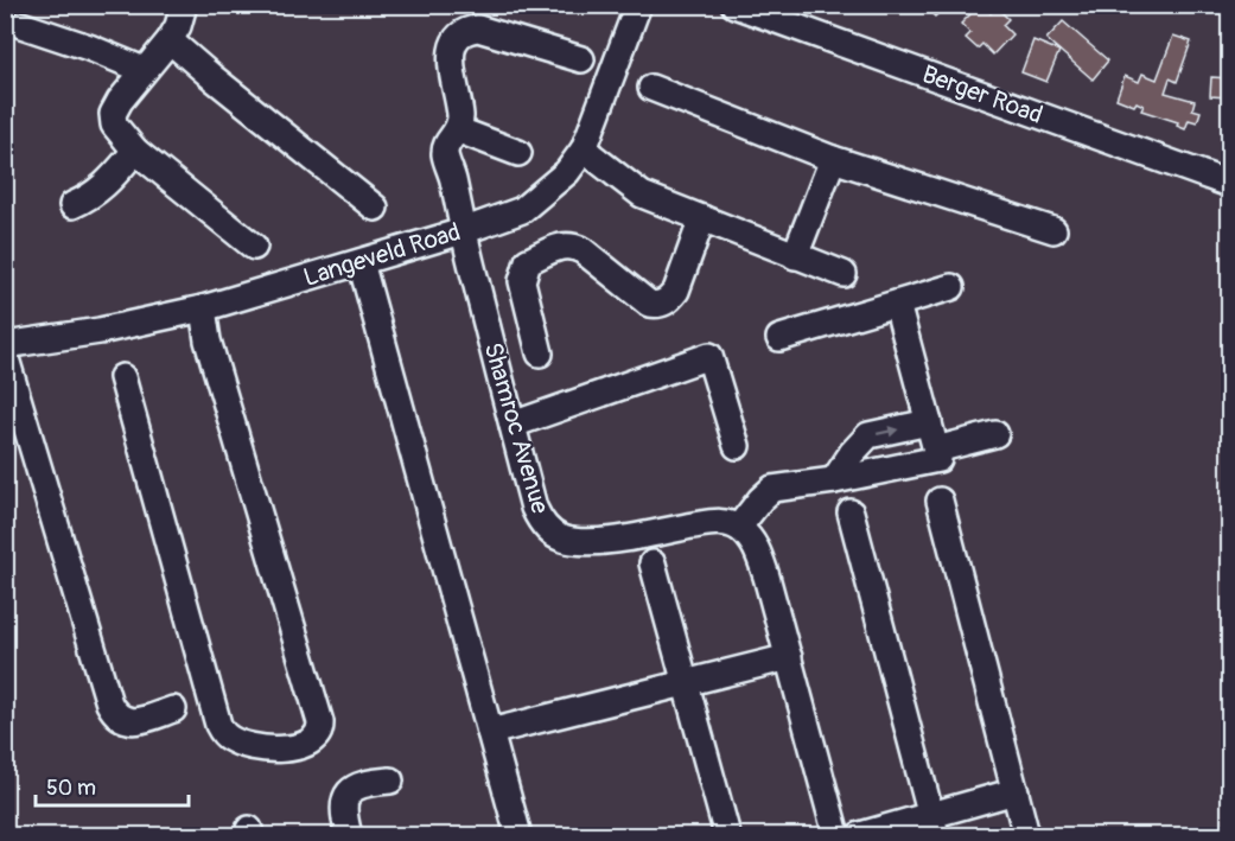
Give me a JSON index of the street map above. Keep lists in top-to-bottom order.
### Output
{
  "streets": {
    "street": ["Berger Road", "Langeveld Road", "Shamroc Avenue"]
  },
  "crossings": [
    ["Langeveld Road", "Shamroc Avenue"]
  ],
  "scale_bar": "50 m"
}
